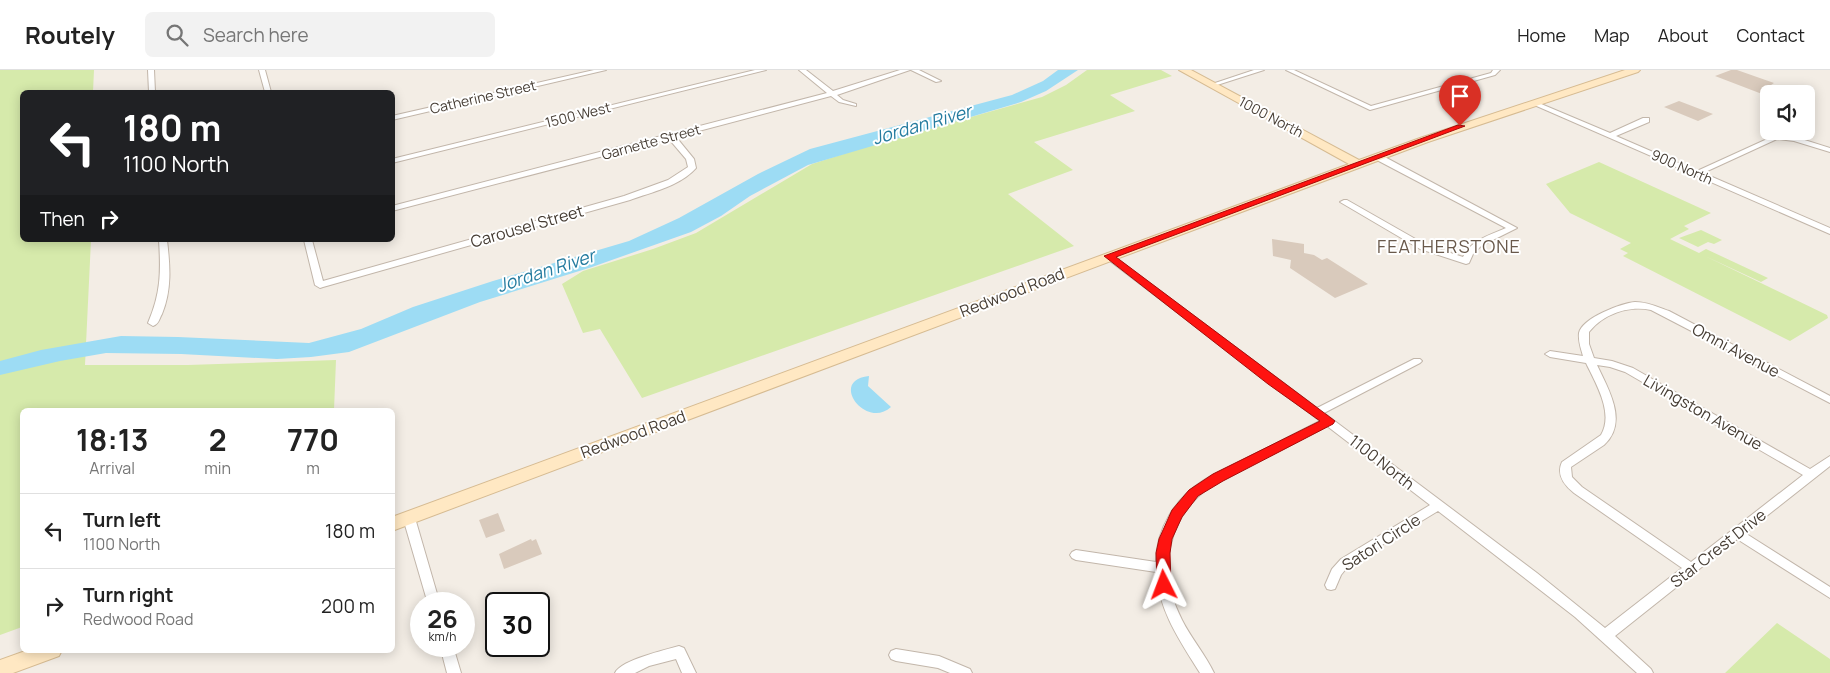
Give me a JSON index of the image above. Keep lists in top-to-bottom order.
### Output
{
  "streets": {
    "main road": ["1000 North", "Redwood Road"],
    "street": [
      "Catherine Street",
      "1500 West",
      "Garnette Street",
      "900 North",
      "Carousel Street",
      "Omni Avenue",
      "Livingston Avenue",
      "1100 North",
      "Satori Circle",
      "Star Crest Drive"
    ]
  },
  "crossings": [
    ["1000 North", "Redwood Road"],
    ["Garnette Street", "Carousel Street"],
    ["900 North", "Redwood Road"],
    ["Redwood Road", "1100 North"],
    ["Omni Avenue", "Livingston Avenue"],
    ["Livingston Avenue", "Star Crest Drive"],
    ["1100 North", "Satori Circle"],
    ["1100 North", "Star Crest Drive"]
  ],
  "districts": ["FEATHERSTONE"],
  "water": ["Jordan River"],
  "page": {
    "header": "Routely",
    "search": "Search here",
    "nav": [
      "Home",
      "Map",
      "About",
      "Contact"
    ],
    "turn": ["180 m", "1100 North"],
    "then": "Then",
    "eta": [
      "18:13",
      "Arrival",
      "2",
      "min",
      "770",
      "m"
    ],
    "list": [
      {
        "name": "Turn left",
        "note": "1100 North",
        "value": "180 m"
      },
      {
        "name": "Turn right",
        "note": "Redwood Road",
        "value": "200 m"
      }
    ],
    "speed": "26 km/h",
    "limit": "30"
  }
}
